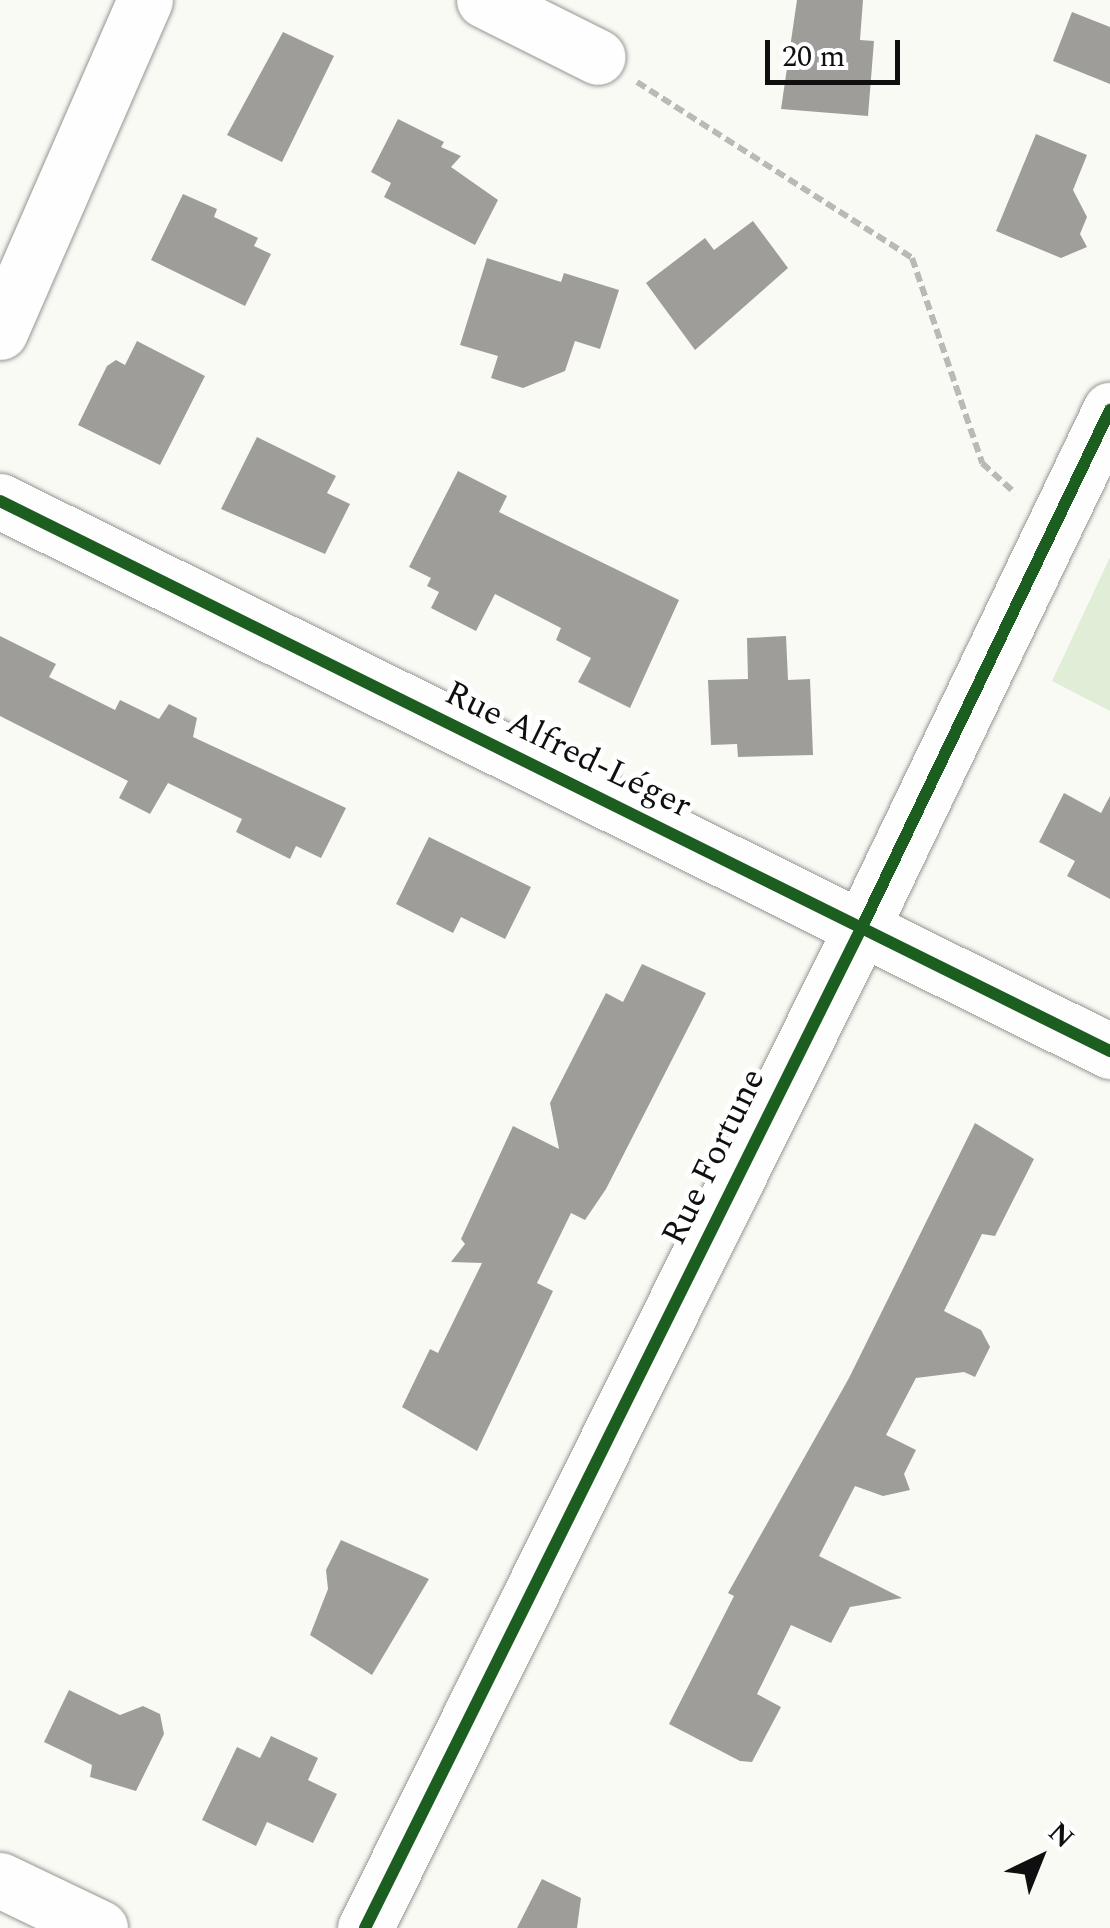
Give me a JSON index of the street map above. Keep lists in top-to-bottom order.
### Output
{
  "streets": {
    "street": ["Rue Alfred-Léger", "Rue Fortune"]
  },
  "crossings": [
    ["Rue Alfred-Léger", "Rue Fortune"]
  ],
  "scale_bar": "20 m",
  "north": "top right"
}
